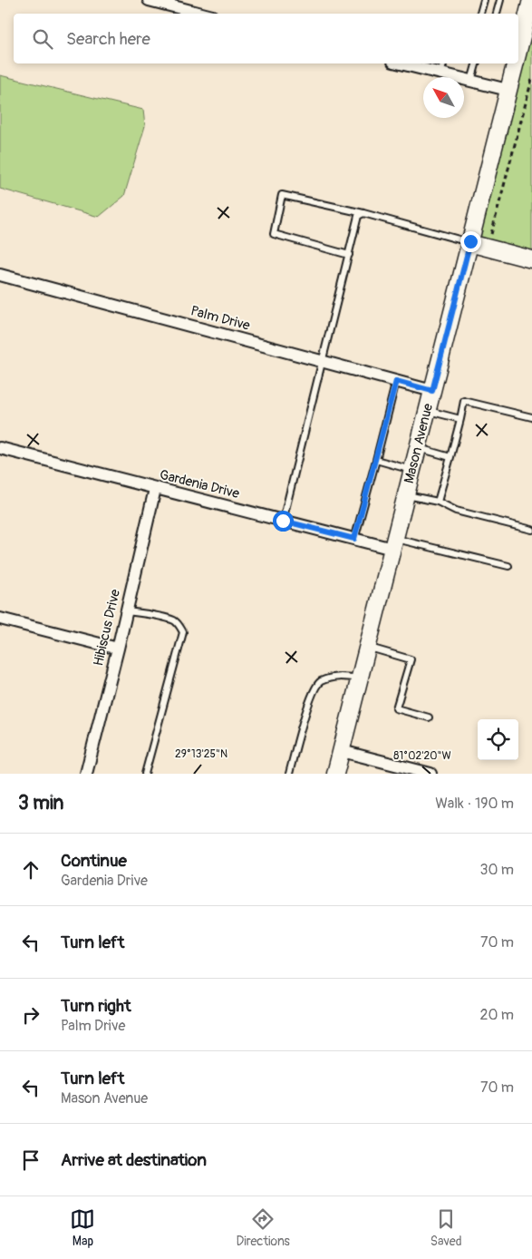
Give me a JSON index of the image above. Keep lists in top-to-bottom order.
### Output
{
  "streets": {
    "main road": ["Mason Avenue"],
    "street": ["Palm Drive", "Gardenia Drive", "Hibiscus Drive"]
  },
  "crossings": [
    ["Palm Drive", "Mason Avenue"],
    ["Mason Avenue", "Gardenia Drive"],
    ["Gardenia Drive", "Hibiscus Drive"]
  ],
  "north": "top left",
  "page": {
    "search": "Search here",
    "heading": ["3 min", "Walk · 190 m"],
    "list": [
      ["Continue", "Gardenia Drive", "30 m"],
      ["Turn left", "70 m"],
      ["Turn right", "Palm Drive", "20 m"],
      ["Turn left", "Mason Avenue", "70 m"],
      "Arrive at destination"
    ],
    "nav": ["Map", "Directions", "Saved"]
  },
  "coordinates": ["29°13'25\"N", "81°02'20\"W"]
}
